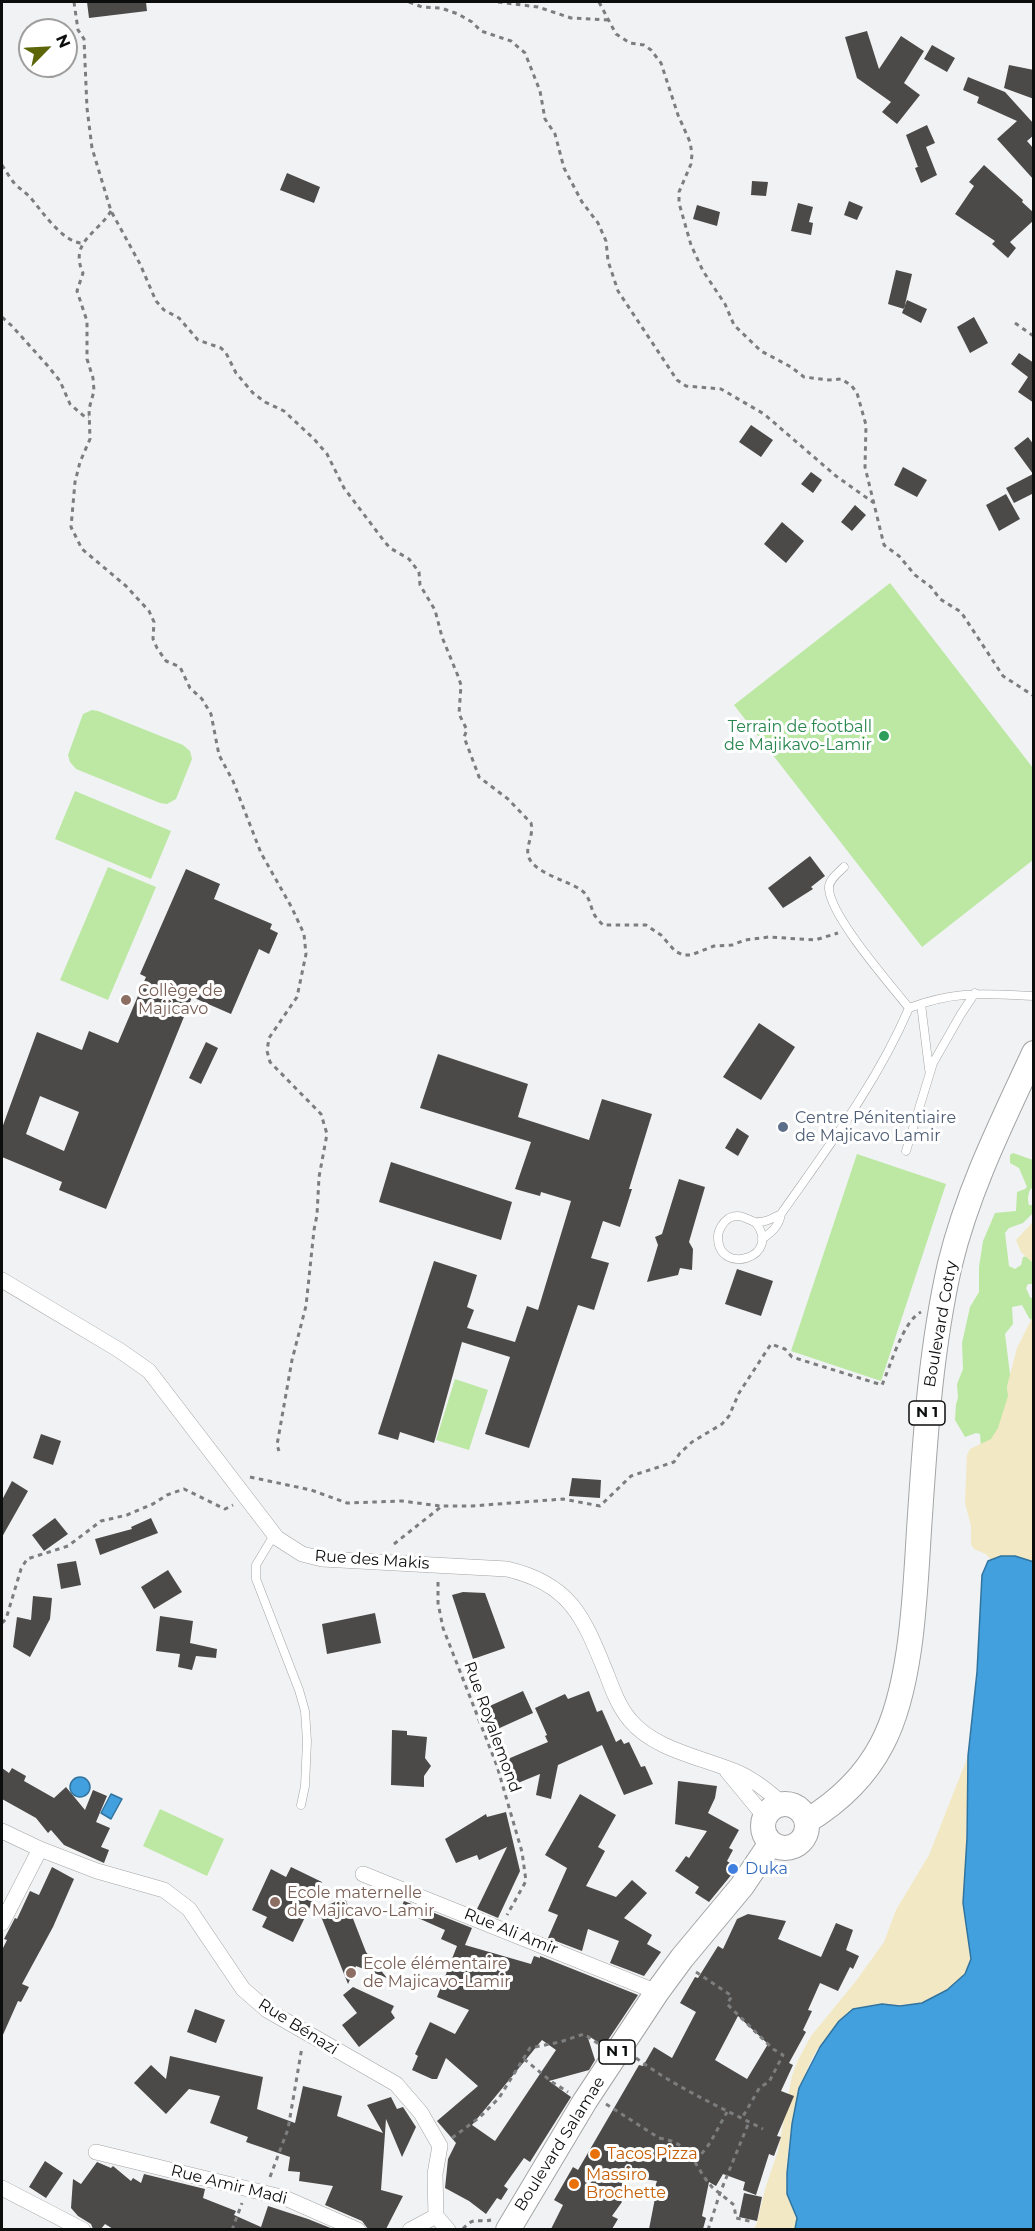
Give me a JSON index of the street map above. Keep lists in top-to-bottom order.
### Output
{
  "streets": {
    "main road": ["Boulevard Cotry", "N 1", "Boulevard Salamae"],
    "street": [
      "Rue des Makis",
      "Rue Ali Amir",
      "Rue Bénazi",
      "Rue Amir Madi"
    ],
    "path": ["Rue Royalemond"]
  },
  "crossings": [
    ["Boulevard Cotry", "Rue des Makis"],
    ["Boulevard Cotry", "Boulevard Salamae"],
    ["Rue des Makis", "Rue Royalemond"],
    ["Rue des Makis", "Boulevard Salamae"],
    ["Rue Royalemond", "Rue Ali Amir"],
    ["Rue Ali Amir", "Boulevard Salamae"]
  ],
  "places": [
    "Terrain de football de Majikavo-Lamir",
    "Collège de Majicavo",
    "Centre Pénitentiaire de Majicavo Lamir",
    "Duka",
    "Ecole maternelle de Majicavo-Lamir",
    "Ecole élémentaire de Majicavo-Lamir",
    "Tacos Pizza",
    "Massiro Brochette"
  ],
  "north": "top right"
}
